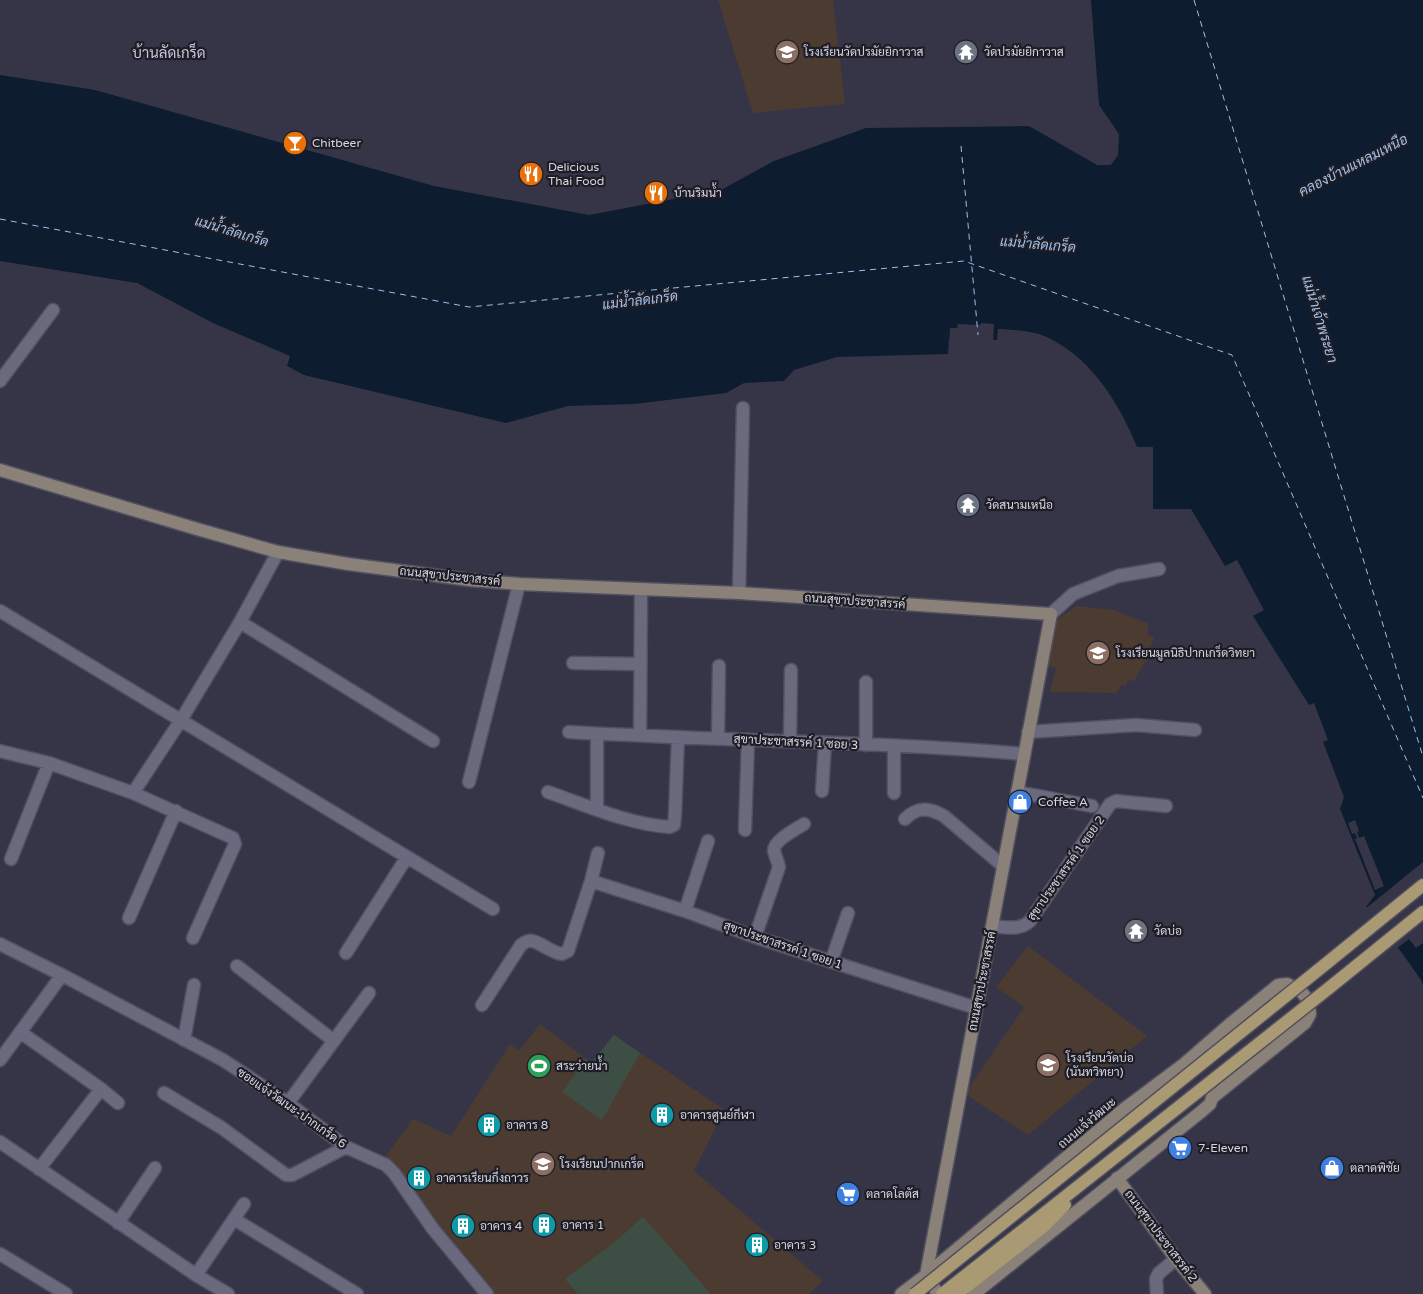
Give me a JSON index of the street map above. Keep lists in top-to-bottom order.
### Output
{
  "streets": {
    "main road": ["ถนนแจ้งวัฒนะ"],
    "street": [
      "ถนนสุขาประชาสรรค์",
      "สุขาประชาสรรค์ 1 ซอย 3",
      "สุขาประชาสรรค์ 1 ซอย 2",
      "สุขาประชาสรรค์ 1 ซอย 1",
      "ซอยแจ้งวัฒนะ-ปากเกร็ด 6",
      "ถนนสุขาประชาสรรค์ 2"
    ]
  },
  "crossings": [
    ["ถนนสุขาประชาสรรค์", "สุขาประชาสรรค์ 1 ซอย 3"],
    ["ถนนสุขาประชาสรรค์", "สุขาประชาสรรค์ 1 ซอย 2"],
    ["ถนนสุขาประชาสรรค์", "สุขาประชาสรรค์ 1 ซอย 1"],
    ["ถนนสุขาประชาสรรค์", "ถนนแจ้งวัฒนะ"],
    ["ถนนแจ้งวัฒนะ", "ถนนสุขาประชาสรรค์ 2"]
  ],
  "districts": ["บ้านลัดเกร็ด"],
  "water": ["คลองบ้านแหลมเหนือ", "แม่น้ำลัดเกร็ด", "แม่น้ำเจ้าพระยา"],
  "places": {
    "school or university": [
      "โรงเรียนวัดปรมัยยิกาวาส",
      "โรงเรียนมูลนิธิปากเกร็ดวิทยา",
      "โรงเรียนวัดบ่อ (นันทวิทยา)",
      "โรงเรียนปากเกร็ด"
    ],
    "temple": ["วัดปรมัยยิกาวาส", "วัดสนามเหนือ", "วัดบ่อ"],
    "bar": ["Chitbeer"],
    "restaurant": ["Delicious Thai Food", "บ้านริมน้ำ"],
    "shop": ["Coffee A", "ตลาดพิชัย"],
    "sports": ["สระว่ายน้ำ"],
    "building": [
      "อาคารศูนย์กีฬา",
      "อาคาร 8",
      "อาคารเรียนกึ่งถาวร",
      "อาคาร 1",
      "อาคาร 4",
      "อาคาร 3"
    ],
    "supermarket": ["7-Eleven", "ตลาดโลตัส"]
  }
}
